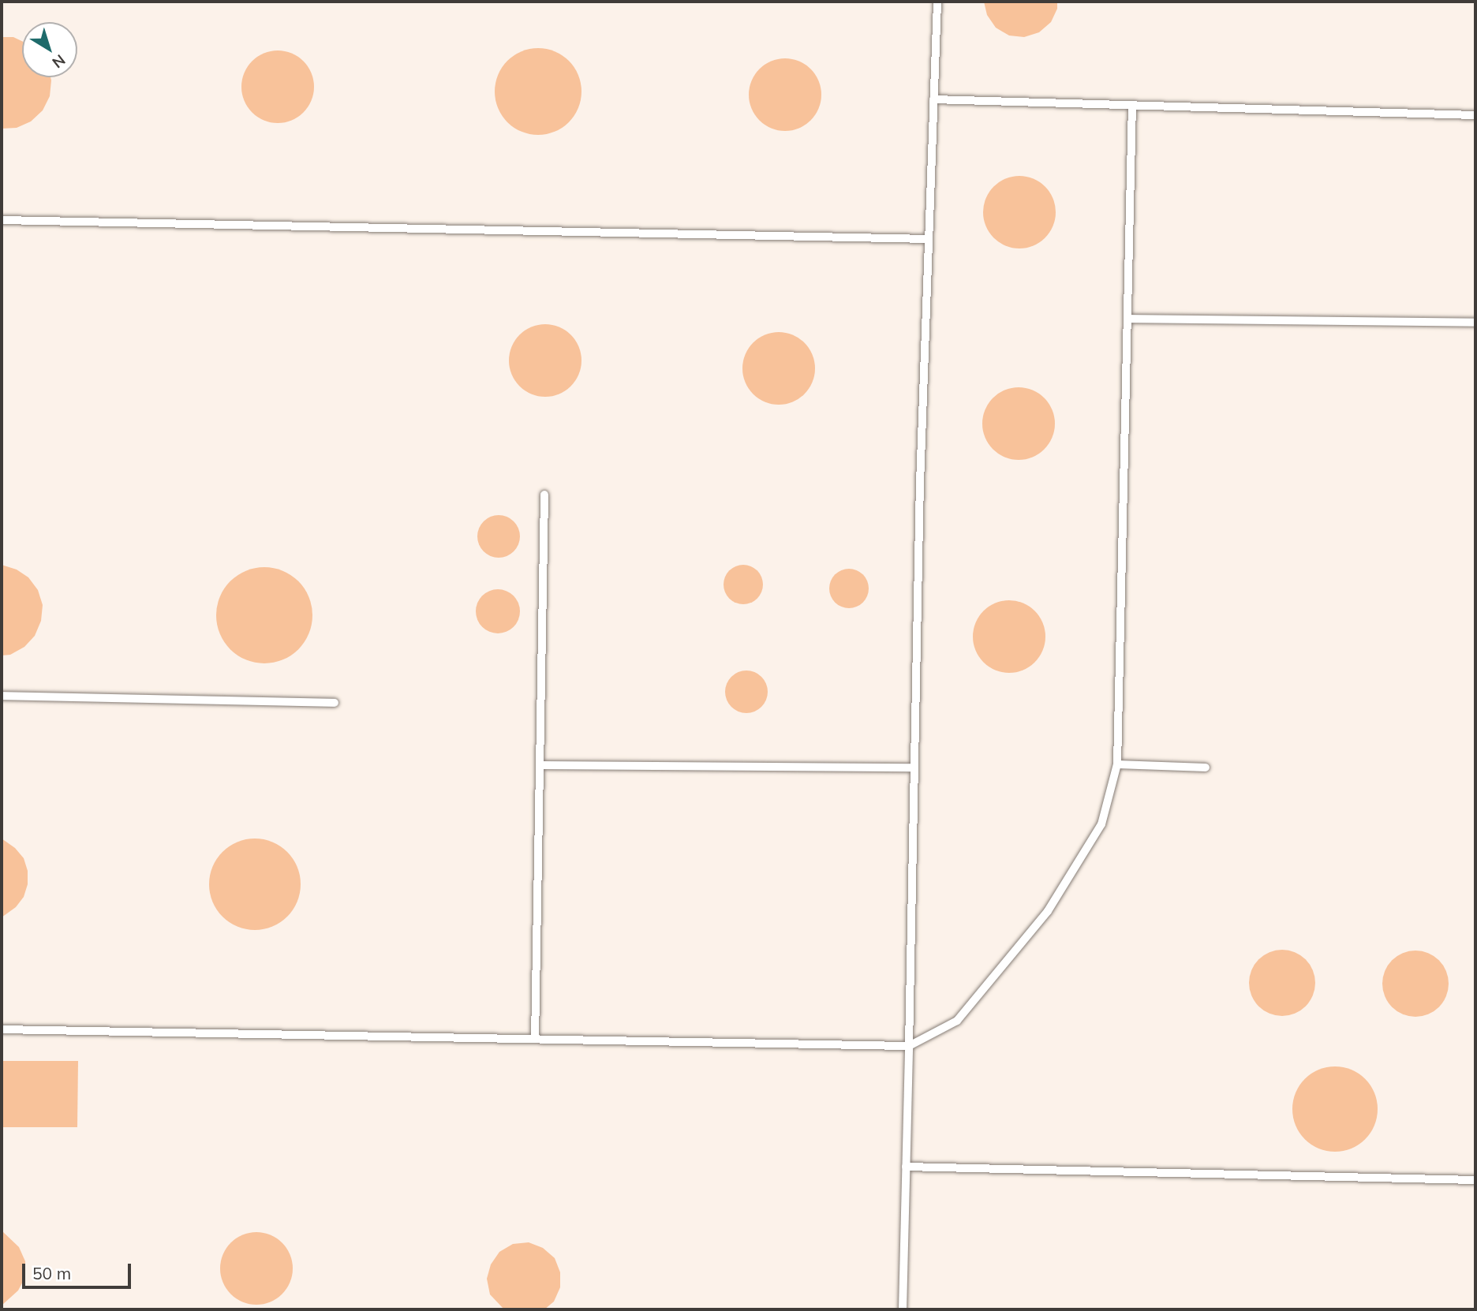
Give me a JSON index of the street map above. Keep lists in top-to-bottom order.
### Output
{
  "scale_bar": "50 m",
  "north": "bottom right"
}
